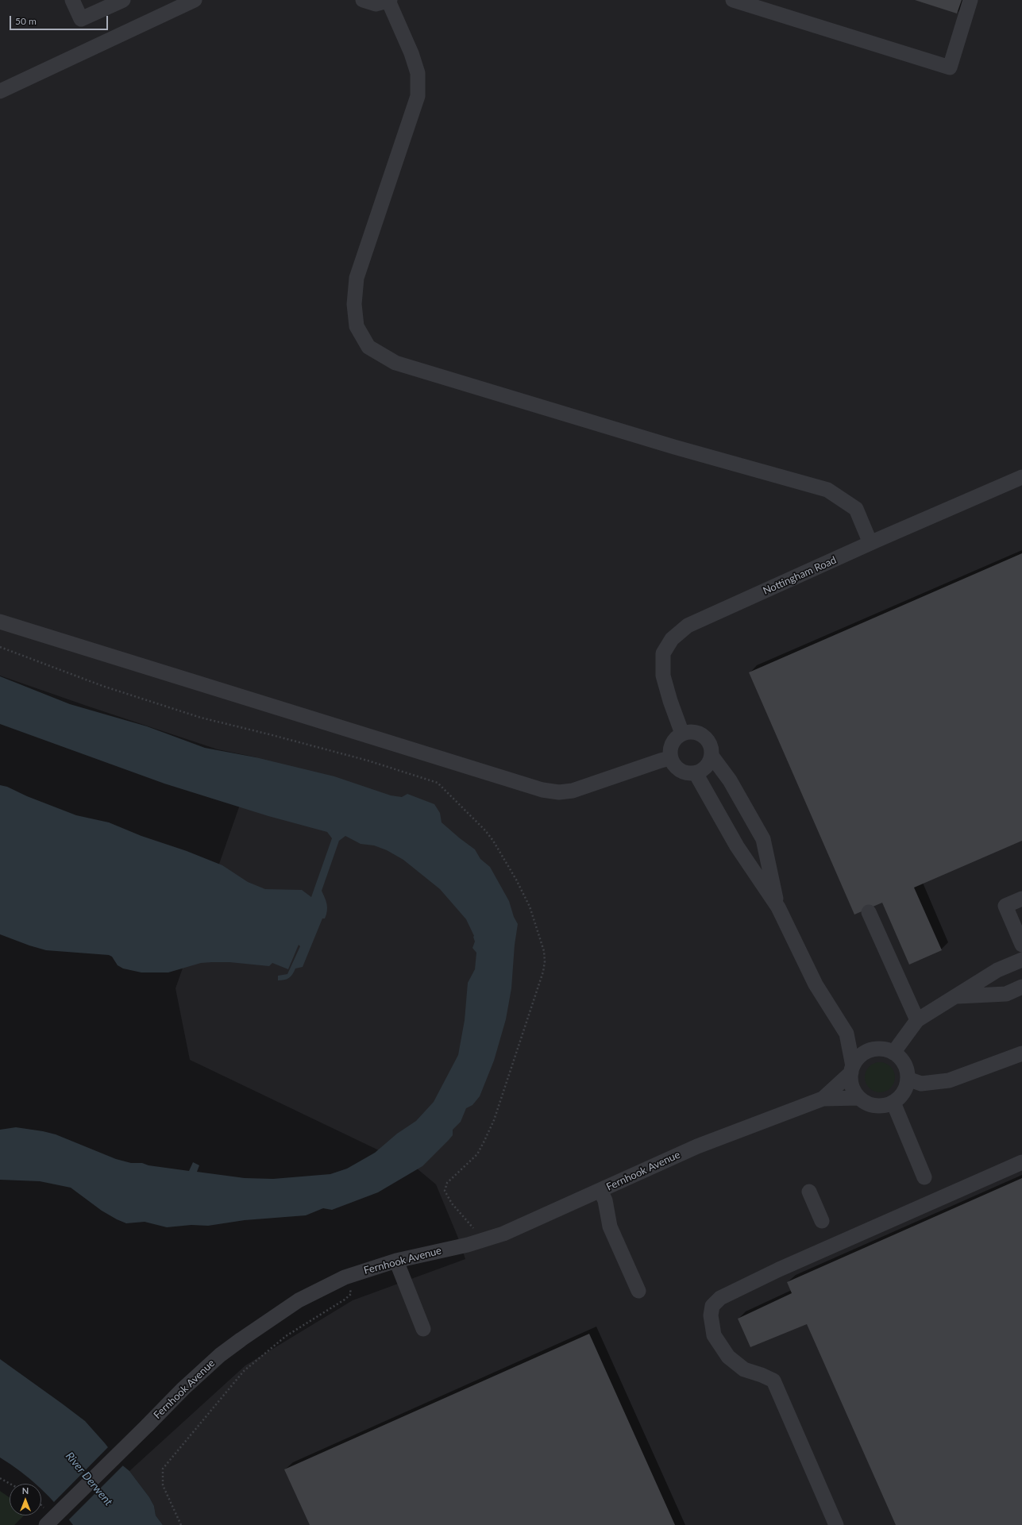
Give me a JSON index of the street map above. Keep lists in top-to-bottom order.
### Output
{
  "streets": {
    "street": ["Nottingham Road", "Fernhook Avenue"]
  },
  "water": ["River Derwent"],
  "scale_bar": "50 m",
  "north": "top"
}
